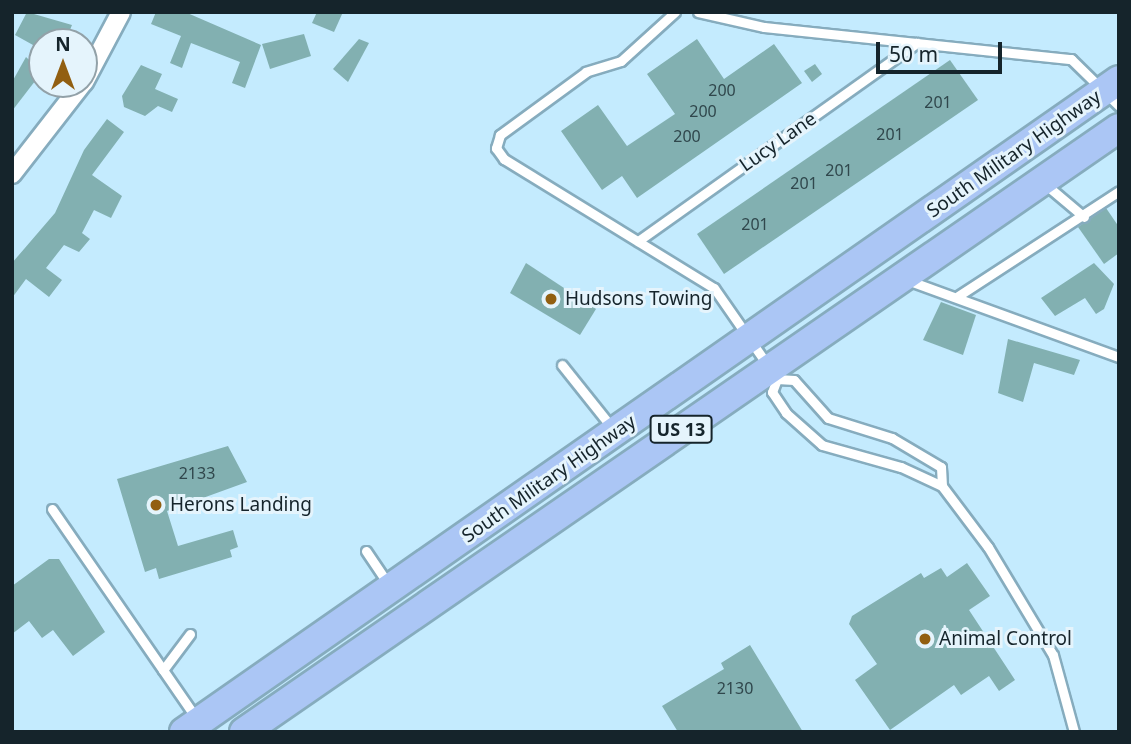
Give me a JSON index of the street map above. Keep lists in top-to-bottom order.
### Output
{
  "streets": {
    "main road": ["South Military Highway", "US 13"],
    "lane": ["Lucy Lane"]
  },
  "places": ["Hudsons Towing", "Herons Landing", "Animal Control"],
  "house_numbers": [
    "200",
    "201",
    "200",
    "201",
    "200",
    "201",
    "201",
    "201",
    "2133",
    "2130"
  ],
  "scale_bar": "50 m",
  "north": "top"
}
